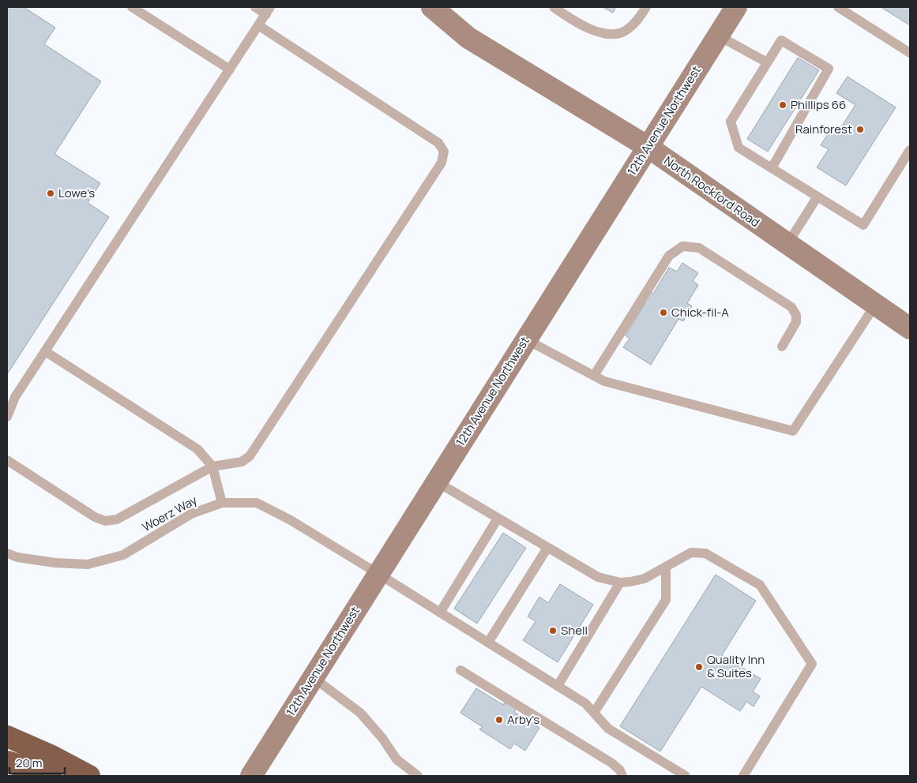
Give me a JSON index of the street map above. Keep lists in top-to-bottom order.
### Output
{
  "streets": {
    "main road": ["12th Avenue Northwest", "North Rockford Road"],
    "lane": ["Woerz Way"]
  },
  "crossings": [
    ["12th Avenue Northwest", "North Rockford Road"],
    ["12th Avenue Northwest", "Woerz Way"]
  ],
  "places": [
    "Phillips 66",
    "Rainforest",
    "Lowe's",
    "Chick-fil-A",
    "Shell",
    "Quality Inn & Suites",
    "Arby's"
  ],
  "scale_bar": "20 m"
}
